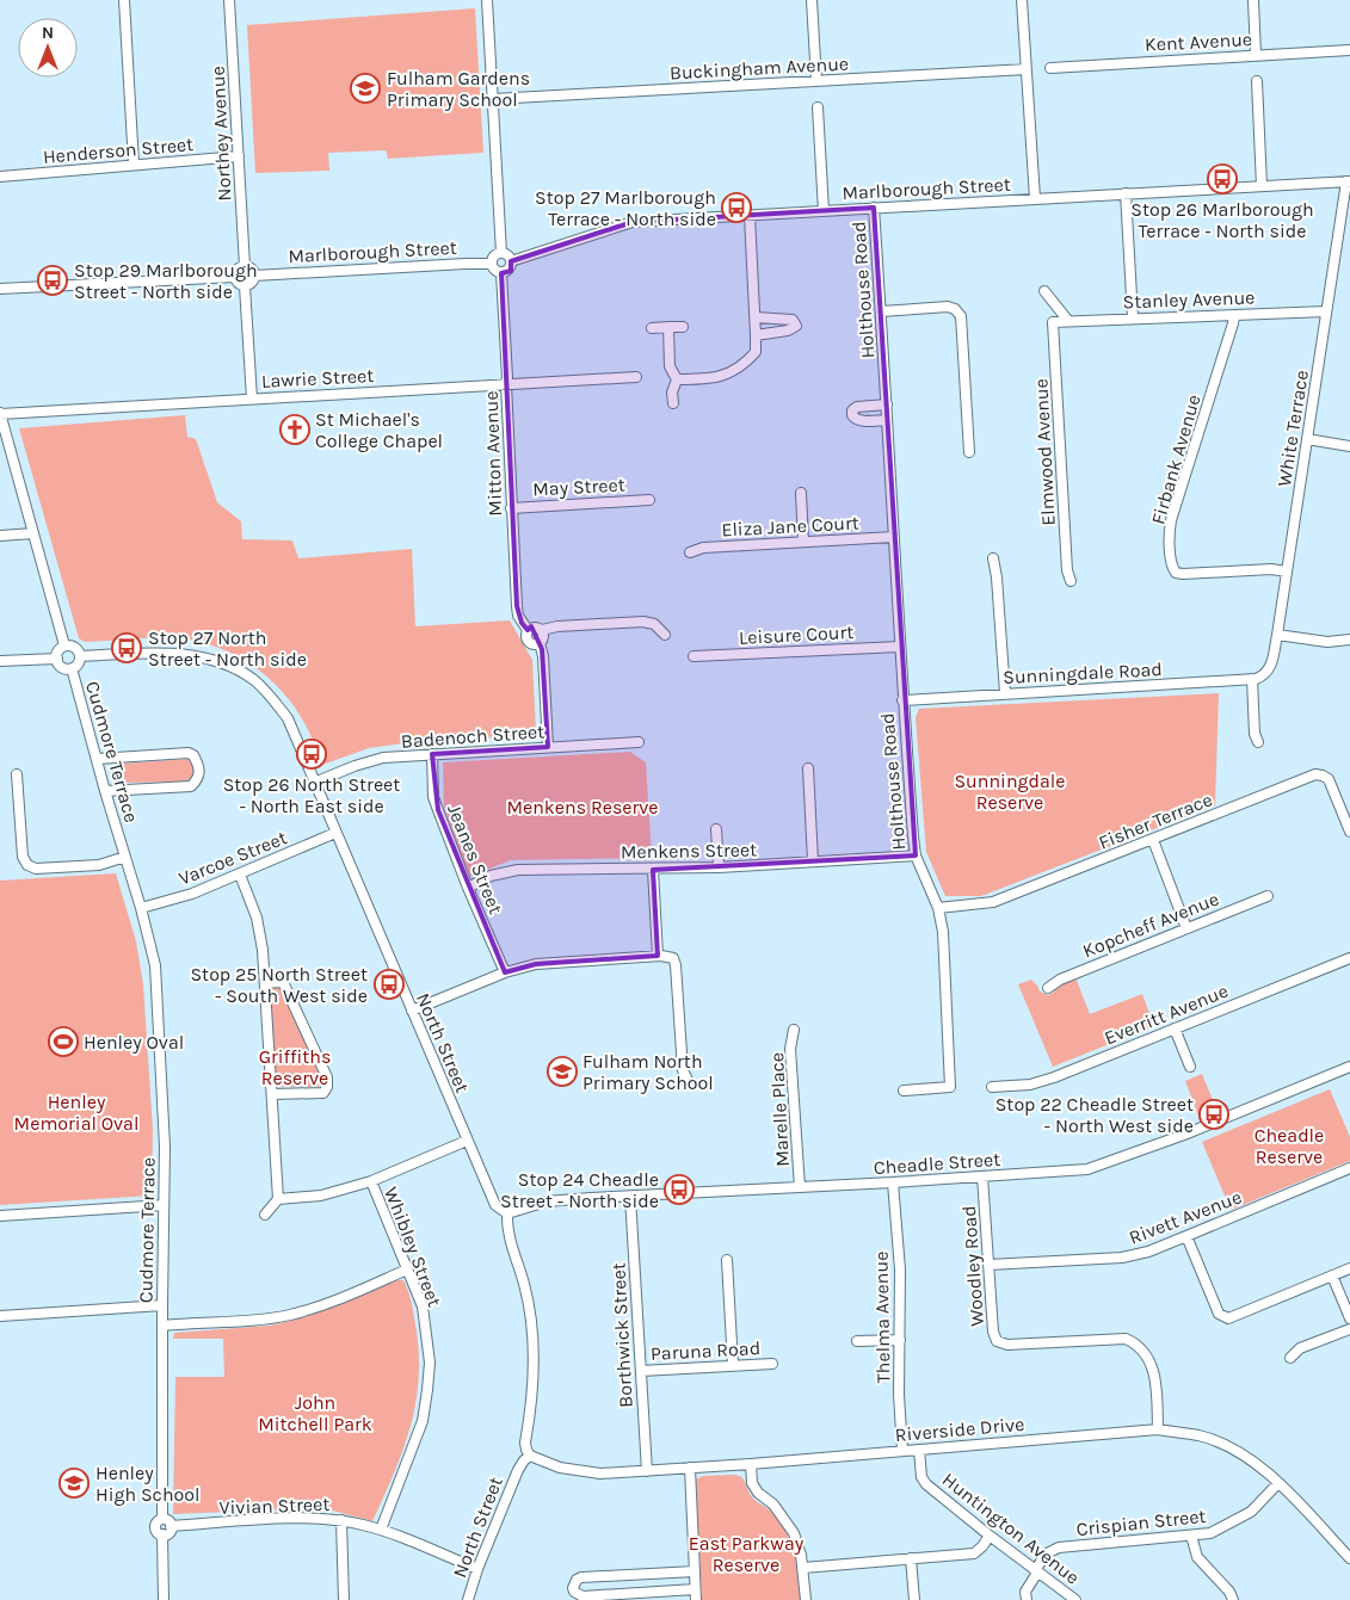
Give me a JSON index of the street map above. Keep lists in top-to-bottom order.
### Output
{
  "streets": {
    "street": [
      "Kent Avenue",
      "Buckingham Avenue",
      "Northey Avenue",
      "Henderson Street",
      "Marlborough Street",
      "Holthouse Road",
      "Stanley Avenue",
      "Lawrie Street",
      "White Terrace",
      "Elmwood Avenue",
      "Mitton Avenue",
      "Firbank Avenue",
      "May Street",
      "Eliza Jane Court",
      "Leisure Court",
      "Sunningdale Road",
      "Badenoch Street",
      "Cudmore Terrace",
      "Fisher Terrace",
      "Menkens Street",
      "Varcoe Street",
      "Jeanes Street",
      "Kopcheff Avenue",
      "Everritt Avenue",
      "North Street",
      "Marelle Place",
      "Cheadle Street",
      "Rivett Avenue",
      "Whibley Street",
      "Woodley Road",
      "Thelma Avenue",
      "Borthwick Street",
      "Paruna Road",
      "Riverside Drive",
      "Vivian Street",
      "Crispian Street",
      "Huntington Avenue"
    ]
  },
  "crossings": [
    ["Northey Avenue", "Henderson Street"],
    ["Northey Avenue", "Marlborough Street"],
    ["Marlborough Street", "Holthouse Road"],
    ["Marlborough Street", "White Terrace"],
    ["Marlborough Street", "Mitton Avenue"],
    ["Holthouse Road", "Eliza Jane Court"],
    ["Holthouse Road", "Leisure Court"],
    ["Holthouse Road", "Sunningdale Road"],
    ["Holthouse Road", "Fisher Terrace"],
    ["Holthouse Road", "Menkens Street"],
    ["Stanley Avenue", "White Terrace"],
    ["Stanley Avenue", "Elmwood Avenue"],
    ["Stanley Avenue", "Firbank Avenue"],
    ["Lawrie Street", "Mitton Avenue"],
    ["White Terrace", "Firbank Avenue"],
    ["White Terrace", "Sunningdale Road"],
    ["Mitton Avenue", "May Street"],
    ["Badenoch Street", "Jeanes Street"],
    ["Badenoch Street", "North Street"],
    ["Cudmore Terrace", "Varcoe Street"],
    ["Cudmore Terrace", "North Street"],
    ["Cudmore Terrace", "Vivian Street"],
    ["Menkens Street", "Jeanes Street"],
    ["Varcoe Street", "North Street"],
    ["North Street", "Cheadle Street"],
    ["North Street", "Riverside Drive"],
    ["North Street", "Vivian Street"],
    ["Marelle Place", "Cheadle Street"],
    ["Cheadle Street", "Woodley Road"],
    ["Cheadle Street", "Thelma Avenue"],
    ["Cheadle Street", "Borthwick Street"],
    ["Rivett Avenue", "Woodley Road"],
    ["Whibley Street", "Vivian Street"],
    ["Woodley Road", "Riverside Drive"],
    ["Thelma Avenue", "Riverside Drive"],
    ["Borthwick Street", "Paruna Road"],
    ["Borthwick Street", "Riverside Drive"],
    ["Riverside Drive", "Crispian Street"],
    ["Riverside Drive", "Huntington Avenue"],
    ["Crispian Street", "Huntington Avenue"]
  ],
  "parks": [
    "Sunningdale Reserve",
    "Menkens Reserve",
    "Griffiths Reserve",
    "Henley Memorial Oval",
    "Cheadle Reserve",
    "John Mitchell Park",
    "East Parkway Reserve"
  ],
  "places": {
    "school or university": ["Fulham Gardens Primary School", "Fulham North Primary School", "Henley High School"],
    "bus stop": [
      "Stop 26 Marlborough Terrace - North side",
      "Stop 27 Marlborough Terrace - North side",
      "Stop 29 Marlborough Street - North side",
      "Stop 27 North Street - North side",
      "Stop 26 North Street - North East side",
      "Stop 25 North Street - South West side",
      "Stop 22 Cheadle Street - North West side",
      "Stop 24 Cheadle Street - North side"
    ],
    "church": ["St Michael's College Chapel"],
    "sports": ["Henley Oval"]
  },
  "north": "top"
}
